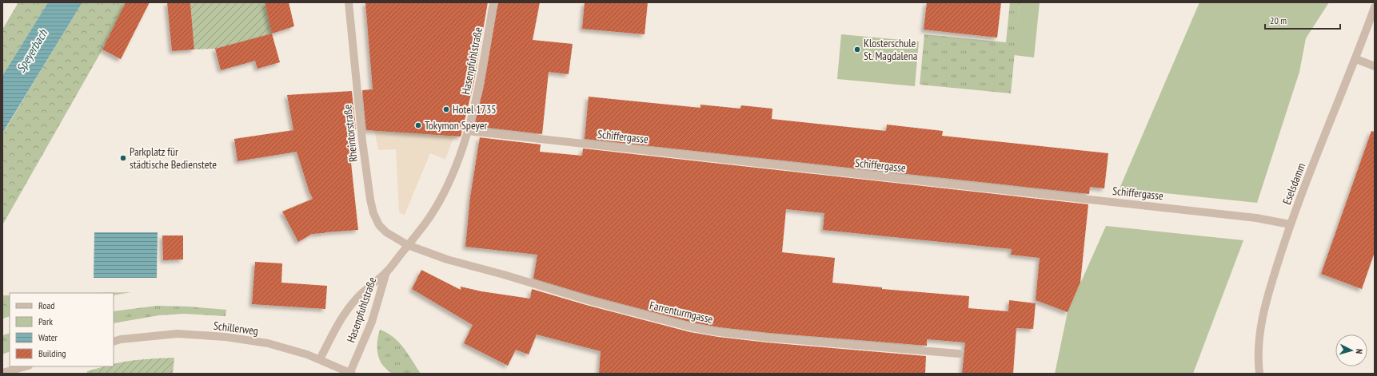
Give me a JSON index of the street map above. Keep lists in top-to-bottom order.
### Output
{
  "streets": {
    "street": [
      "Hasenpfuhlstraße",
      "Rheintorstraße",
      "Schiffergasse",
      "Eselsdamm",
      "Farrenturmgasse",
      "Schillerweg"
    ]
  },
  "crossings": [
    ["Hasenpfuhlstraße", "Rheintorstraße"],
    ["Hasenpfuhlstraße", "Schiffergasse"],
    ["Hasenpfuhlstraße", "Farrenturmgasse"],
    ["Hasenpfuhlstraße", "Schillerweg"],
    ["Rheintorstraße", "Farrenturmgasse"],
    ["Schiffergasse", "Eselsdamm"]
  ],
  "water": ["Speyerbach"],
  "places": [
    "Klosterschule St. Magdalena",
    "Hotel 1735",
    "Tokymon Speyer",
    "Parkplatz für städtische Bedienstete"
  ],
  "legend": [
    "Road",
    "Park",
    "Water",
    "Building"
  ],
  "scale_bar": "20 m",
  "north": "right"
}
